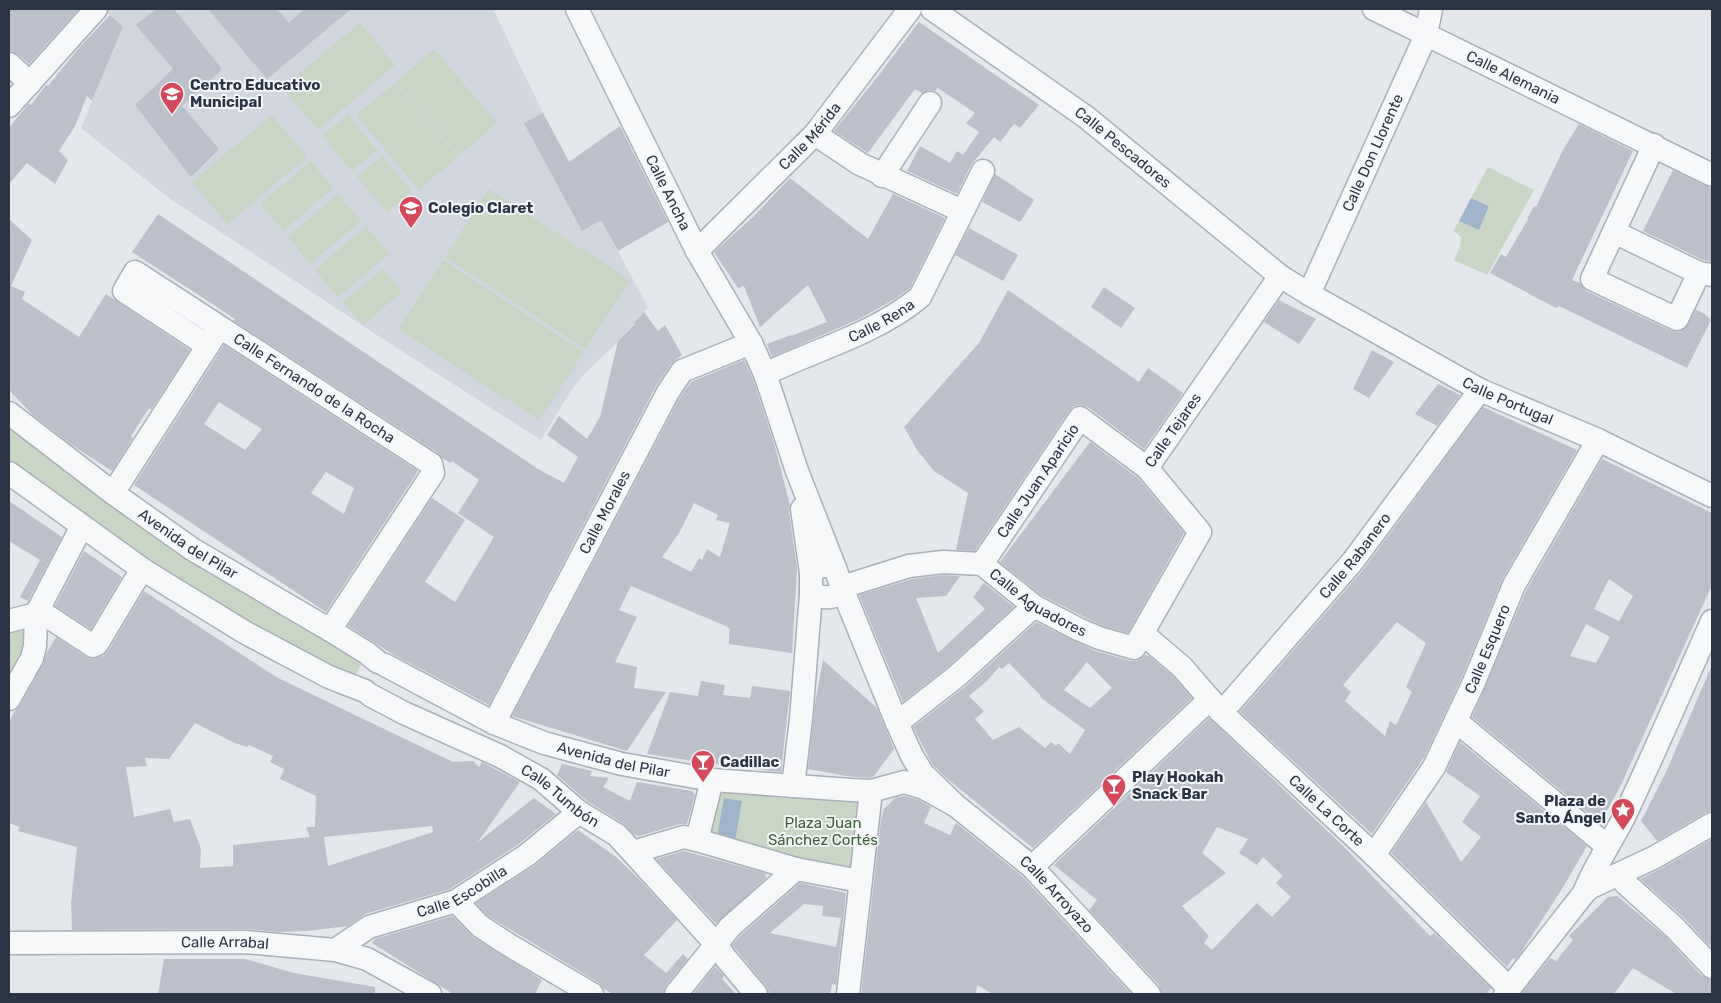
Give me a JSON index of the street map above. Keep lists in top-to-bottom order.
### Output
{
  "streets": {
    "street": [
      "Calle Alemania",
      "Calle Mérida",
      "Calle Pescadores",
      "Calle Don Llorente",
      "Calle Ancha",
      "Calle Rena",
      "Calle Fernando de la Rocha",
      "Calle Portugal",
      "Calle Tejares",
      "Calle Juan Aparicio",
      "Calle Morales",
      "Avenida del Pilar",
      "Calle Rabanero",
      "Calle Aguadores",
      "Calle Esquero",
      "Calle Tumbón",
      "Calle La Corte",
      "Calle Escobilla",
      "Calle Arroyazo",
      "Calle Arrabal"
    ]
  },
  "crossings": [
    ["Calle Alemania", "Calle Don Llorente"],
    ["Calle Mérida", "Calle Ancha"],
    ["Calle Pescadores", "Calle Don Llorente"],
    ["Calle Pescadores", "Calle Portugal"],
    ["Calle Pescadores", "Calle Tejares"],
    ["Calle Don Llorente", "Calle Portugal"],
    ["Calle Ancha", "Calle Rena"],
    ["Calle Ancha", "Calle Morales"],
    ["Calle Ancha", "Calle Arroyazo"],
    ["Calle Fernando de la Rocha", "Avenida del Pilar"],
    ["Calle Portugal", "Calle Rabanero"],
    ["Calle Portugal", "Calle Esquero"],
    ["Calle Tejares", "Calle Juan Aparicio"],
    ["Calle Tejares", "Calle Aguadores"],
    ["Calle Tejares", "Calle La Corte"],
    ["Calle Juan Aparicio", "Calle Aguadores"],
    ["Calle Morales", "Avenida del Pilar"],
    ["Avenida del Pilar", "Calle Tumbón"],
    ["Avenida del Pilar", "Calle Arroyazo"],
    ["Calle Rabanero", "Calle La Corte"],
    ["Calle Rabanero", "Calle Arroyazo"],
    ["Calle Aguadores", "Calle La Corte"],
    ["Calle Aguadores", "Calle Arroyazo"],
    ["Calle Esquero", "Calle La Corte"],
    ["Calle Tumbón", "Calle Escobilla"],
    ["Calle Escobilla", "Calle Arrabal"]
  ],
  "parks": ["Plaza Juan Sánchez Cortés"],
  "places": {
    "school or university": ["Centro Educativo Municipal", "Colegio Claret"],
    "bar": ["Cadillac", "Play Hookah Snack Bar"],
    "place": ["Plaza de Santo Ángel"]
  }
}
